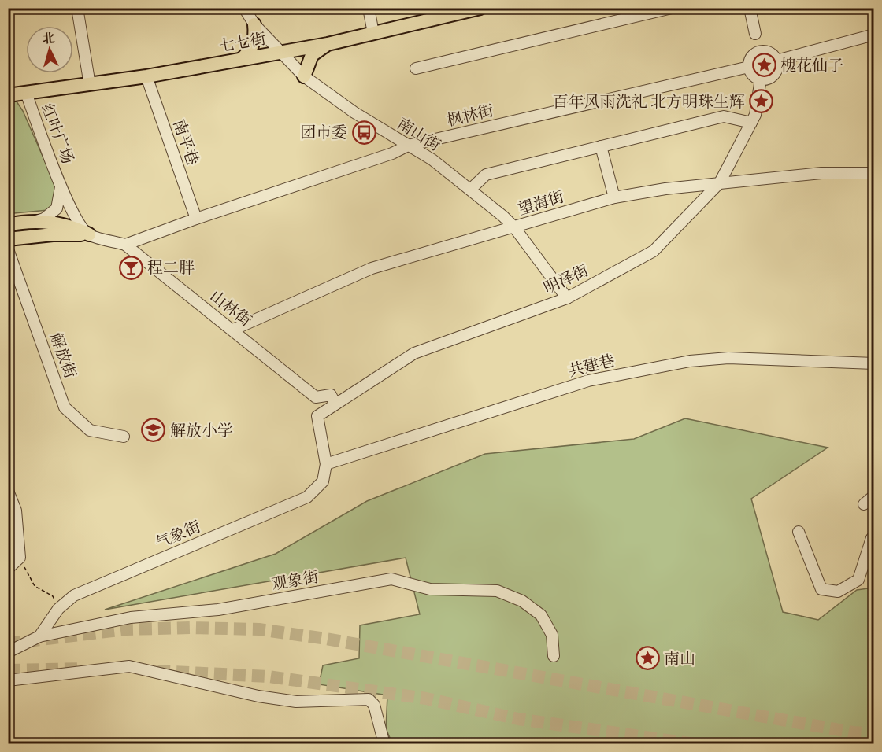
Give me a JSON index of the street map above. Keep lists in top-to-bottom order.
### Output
{
  "streets": {
    "main road": ["七七街"],
    "street": [
      "枫林街",
      "红叶广场",
      "南山街",
      "南平巷",
      "望海街",
      "明泽街",
      "山林街",
      "解放街",
      "共建巷",
      "气象街",
      "观象街"
    ]
  },
  "crossings": [
    ["七七街", "红叶广场"],
    ["七七街", "南山街"],
    ["七七街", "南平巷"],
    ["枫林街", "南山街"],
    ["枫林街", "南平巷"],
    ["枫林街", "山林街"],
    ["南山街", "望海街"],
    ["南山街", "明泽街"],
    ["望海街", "明泽街"],
    ["望海街", "山林街"],
    ["明泽街", "山林街"],
    ["共建巷", "气象街"],
    ["气象街", "观象街"]
  ],
  "places": {
    "place": ["槐花仙子", "百年风雨洗礼 北方明珠生辉", "南山"],
    "bus stop": ["团市委"],
    "bar": ["程二胖"],
    "school or university": ["解放小学"]
  },
  "north": "top"
}
